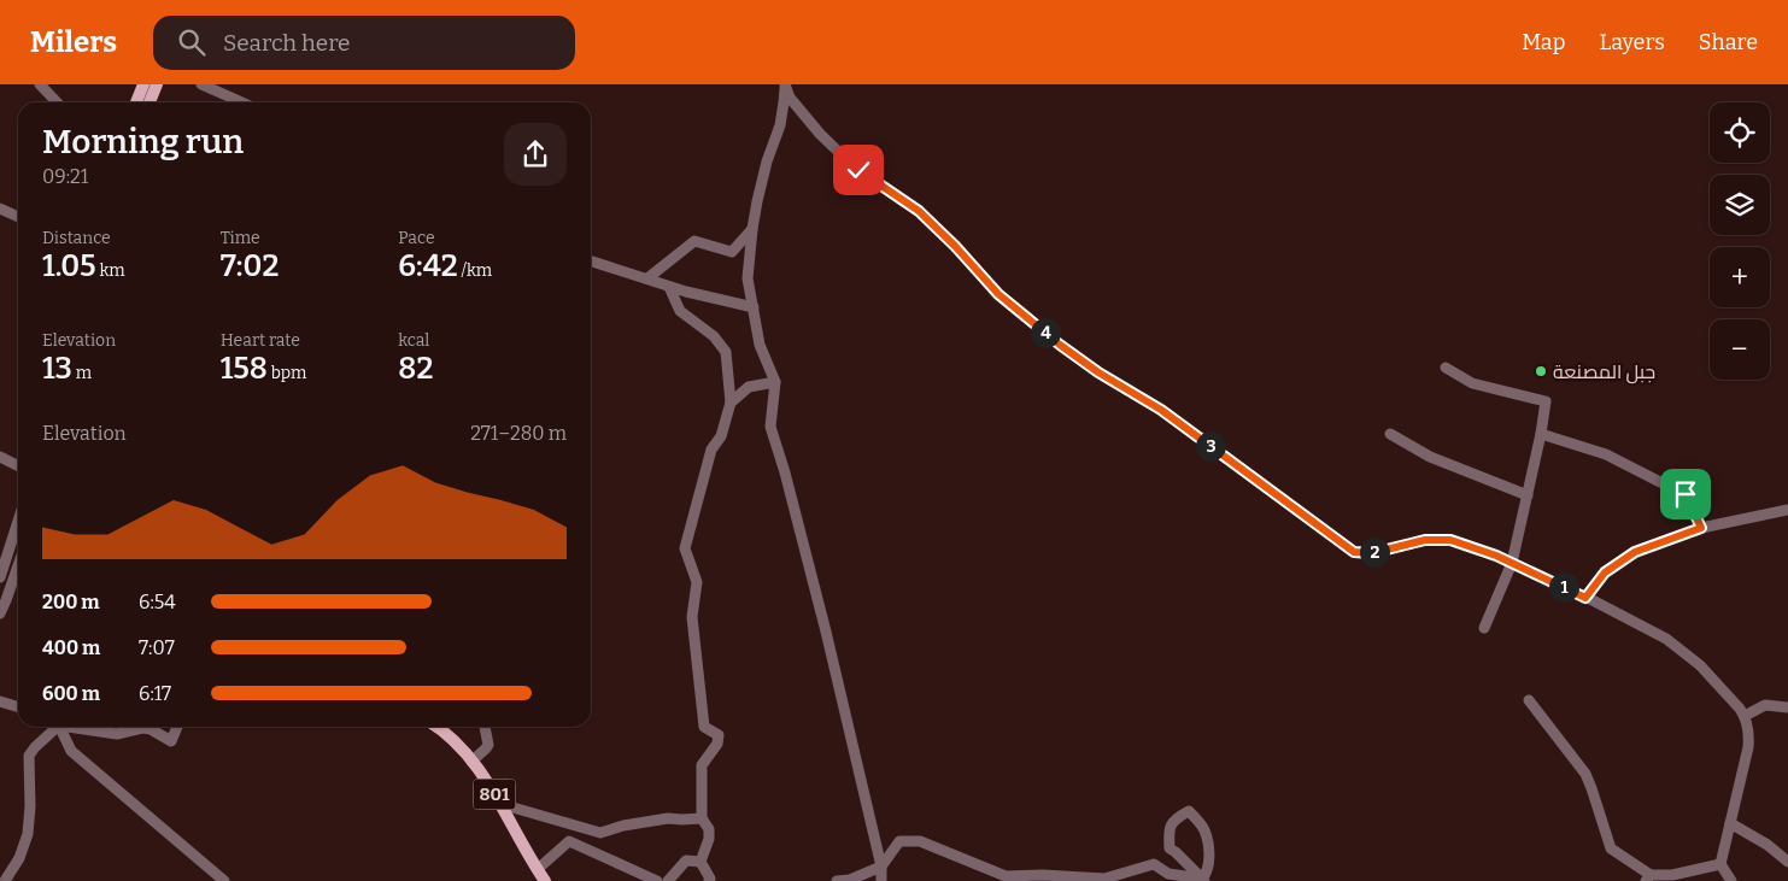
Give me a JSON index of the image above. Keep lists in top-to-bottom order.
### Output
{
  "streets": {
    "main road": ["801"]
  },
  "places": ["جبل المصنعة"],
  "page": {
    "header": "Milers",
    "search": "Search here",
    "nav": ["Map", "Layers", "Share"],
    "map_buttons": ["+", "−"],
    "heading": ["Morning run", "09:21"],
    "stats": [
      ["Distance", "1.05 km"],
      ["Time", "7:02"],
      ["Pace", "6:42 /km"],
      ["Elevation", "13 m"],
      ["Heart rate", "158 bpm"],
      ["kcal", "82"]
    ],
    "pins": [
      "4",
      "3",
      "2",
      "1"
    ],
    "chart": ["Elevation", "271–280 m"],
    "list": [
      {
        "name": "200 m",
        "note": "6:54"
      },
      {
        "name": "400 m",
        "note": "7:07"
      },
      {
        "name": "600 m",
        "note": "6:17"
      }
    ]
  }
}
